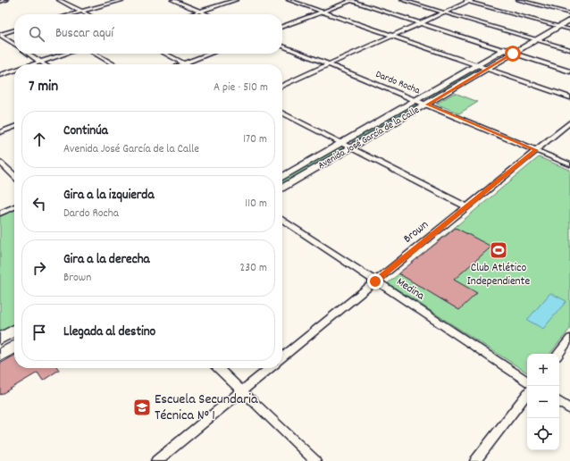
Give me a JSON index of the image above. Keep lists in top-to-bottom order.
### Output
{
  "streets": {
    "main road": ["Avenida José García de la Calle"],
    "street": ["Dardo Rocha", "Brown", "Medina"]
  },
  "crossings": [
    ["Dardo Rocha", "Avenida José García de la Calle"],
    ["Dardo Rocha", "Brown"],
    ["Brown", "Medina"]
  ],
  "places": {
    "sports": ["Club Atlético Independiente"],
    "school or university": ["Escuela Secundaria Técnica N° 1"]
  },
  "page": {
    "search": "Buscar aquí",
    "heading": ["7 min", "A pie · 510 m"],
    "list": [
      ["Continúa", "Avenida José García de la Calle", "170 m"],
      ["Gira a la izquierda", "Dardo Rocha", "110 m"],
      ["Gira a la derecha", "Brown", "230 m"],
      "Llegada al destino"
    ],
    "map_buttons": ["+", "−"]
  }
}
